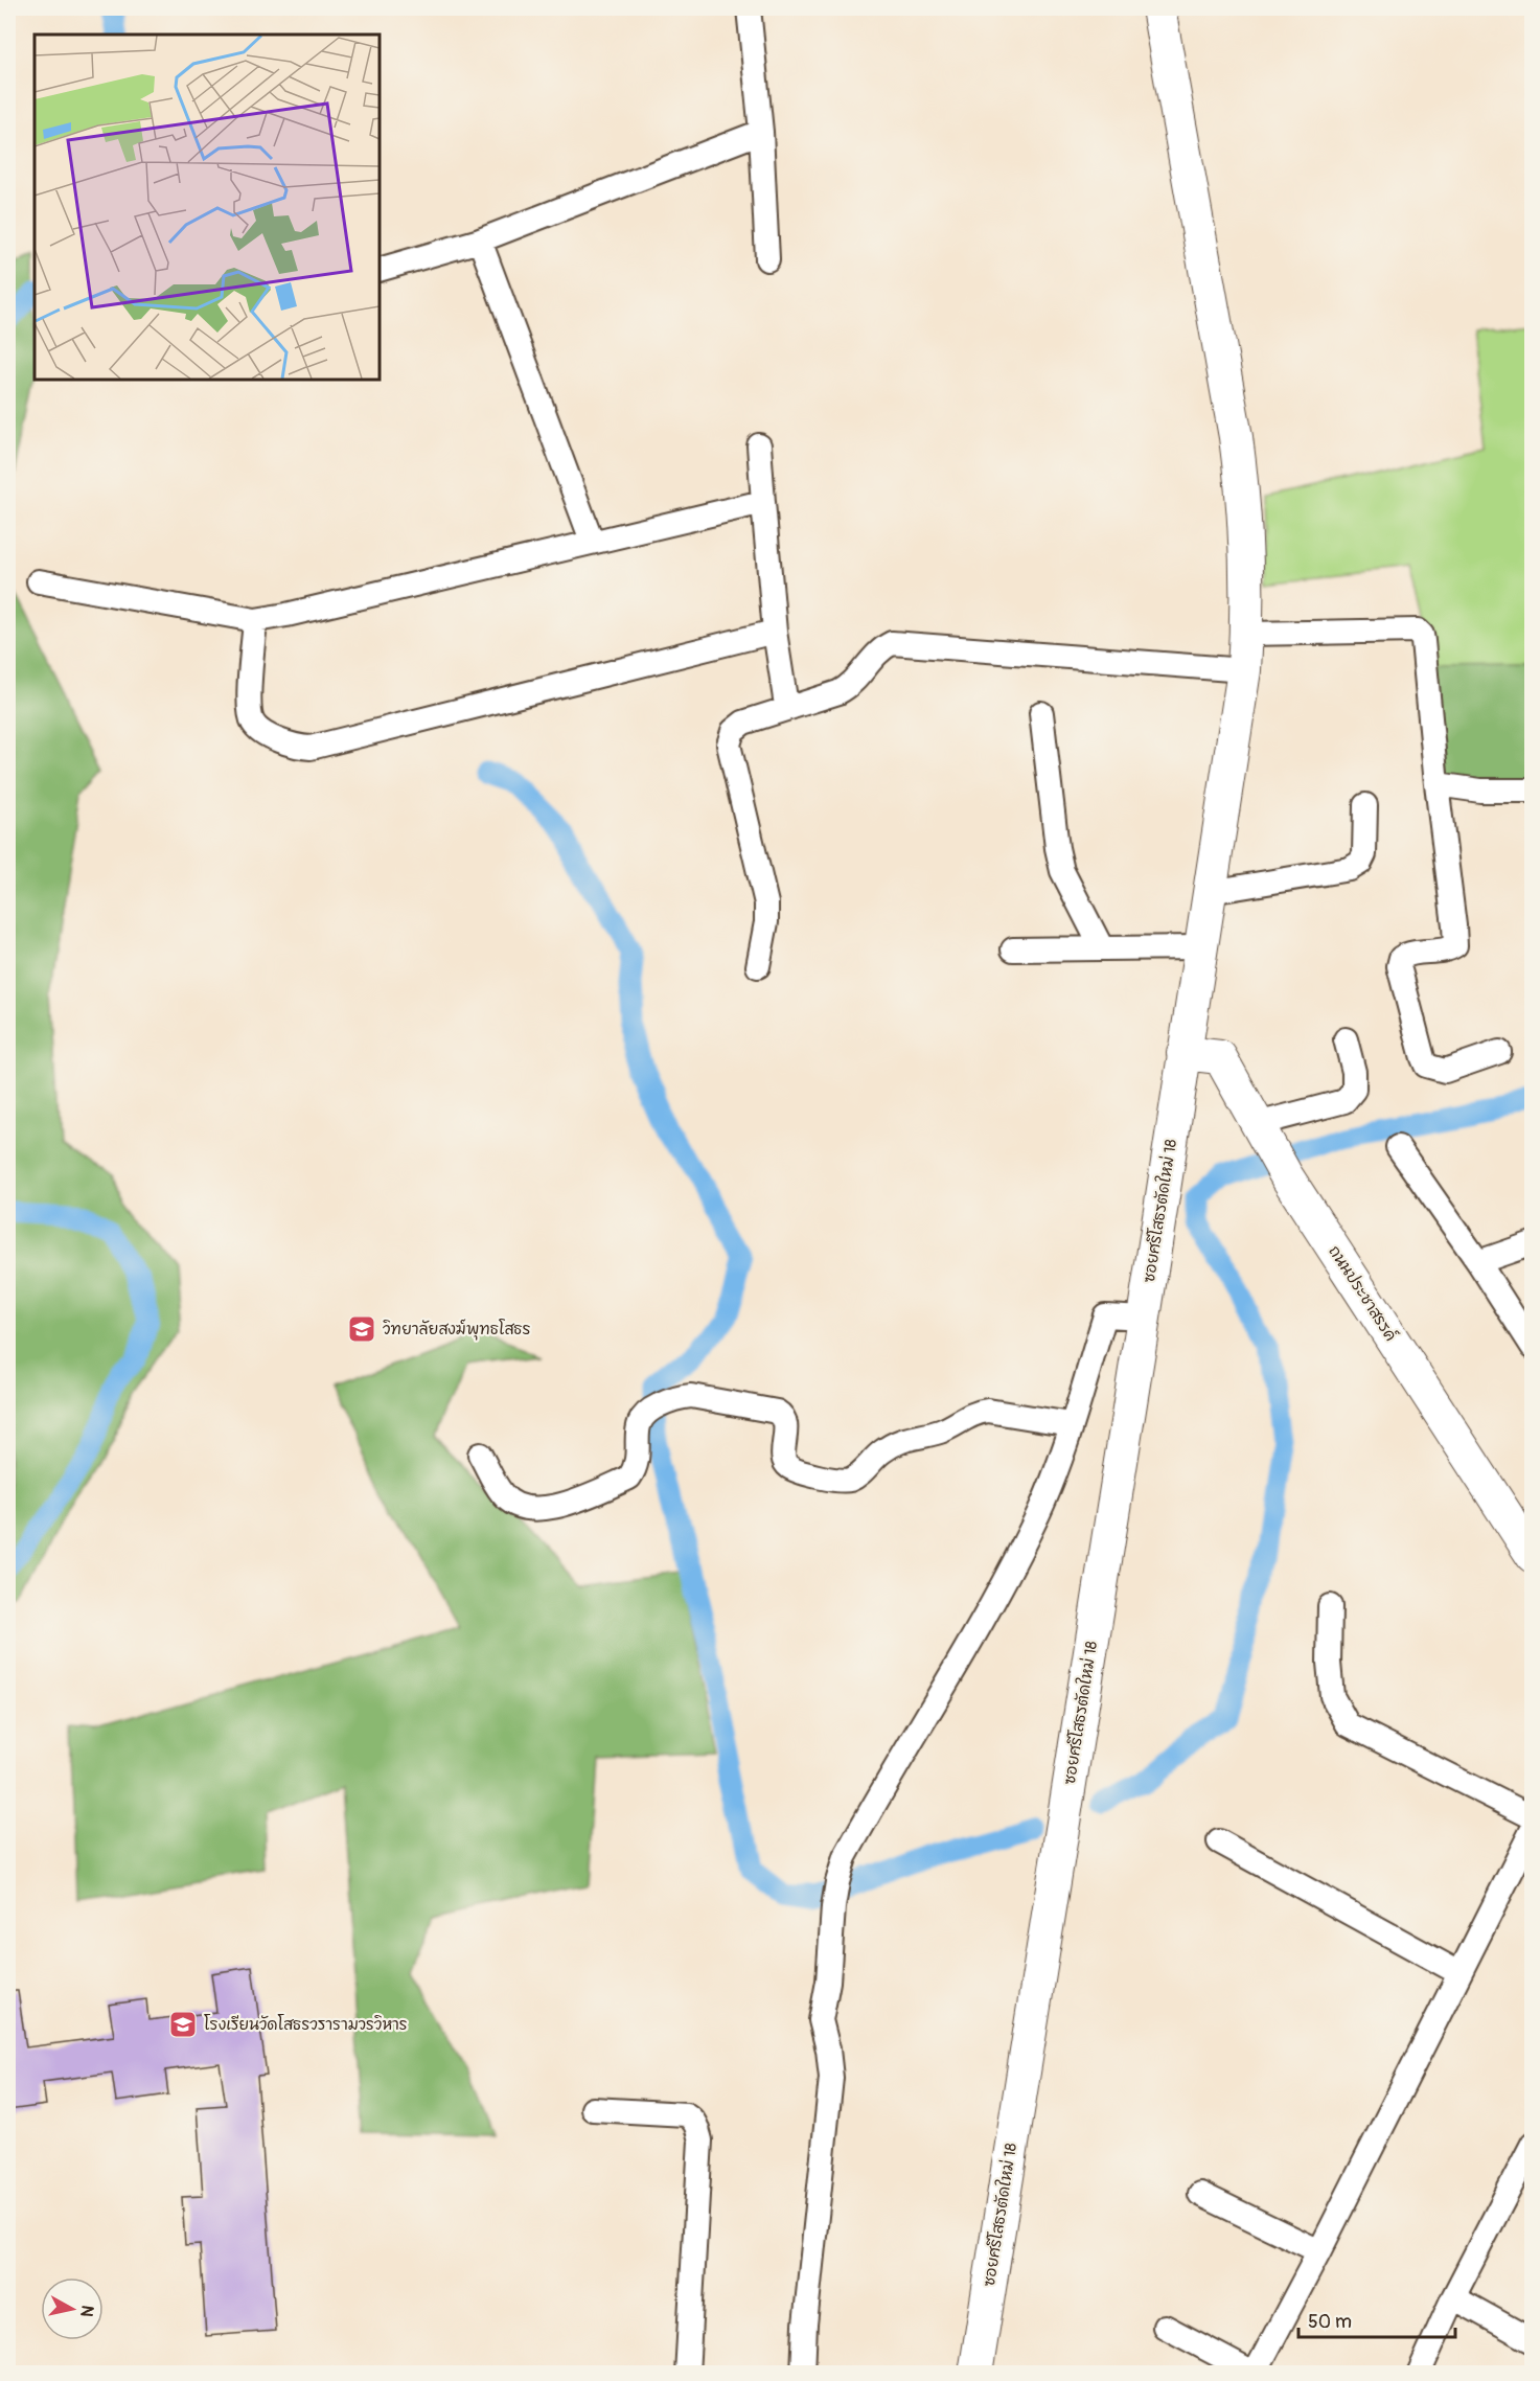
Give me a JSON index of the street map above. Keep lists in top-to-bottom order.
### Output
{
  "streets": {
    "street": ["ซอยศรีโสธรตัดใหม่ 18", "ถนนประชาสรรค์"]
  },
  "crossings": [
    ["ซอยศรีโสธรตัดใหม่ 18", "ถนนประชาสรรค์"]
  ],
  "places": {
    "school or university": ["วิทยาลัยสงฆ์พุทธโสธร", "โรงเรียนวัดโสธรวรารามวรวิหาร"]
  },
  "scale_bar": "50 m",
  "north": "right"
}
